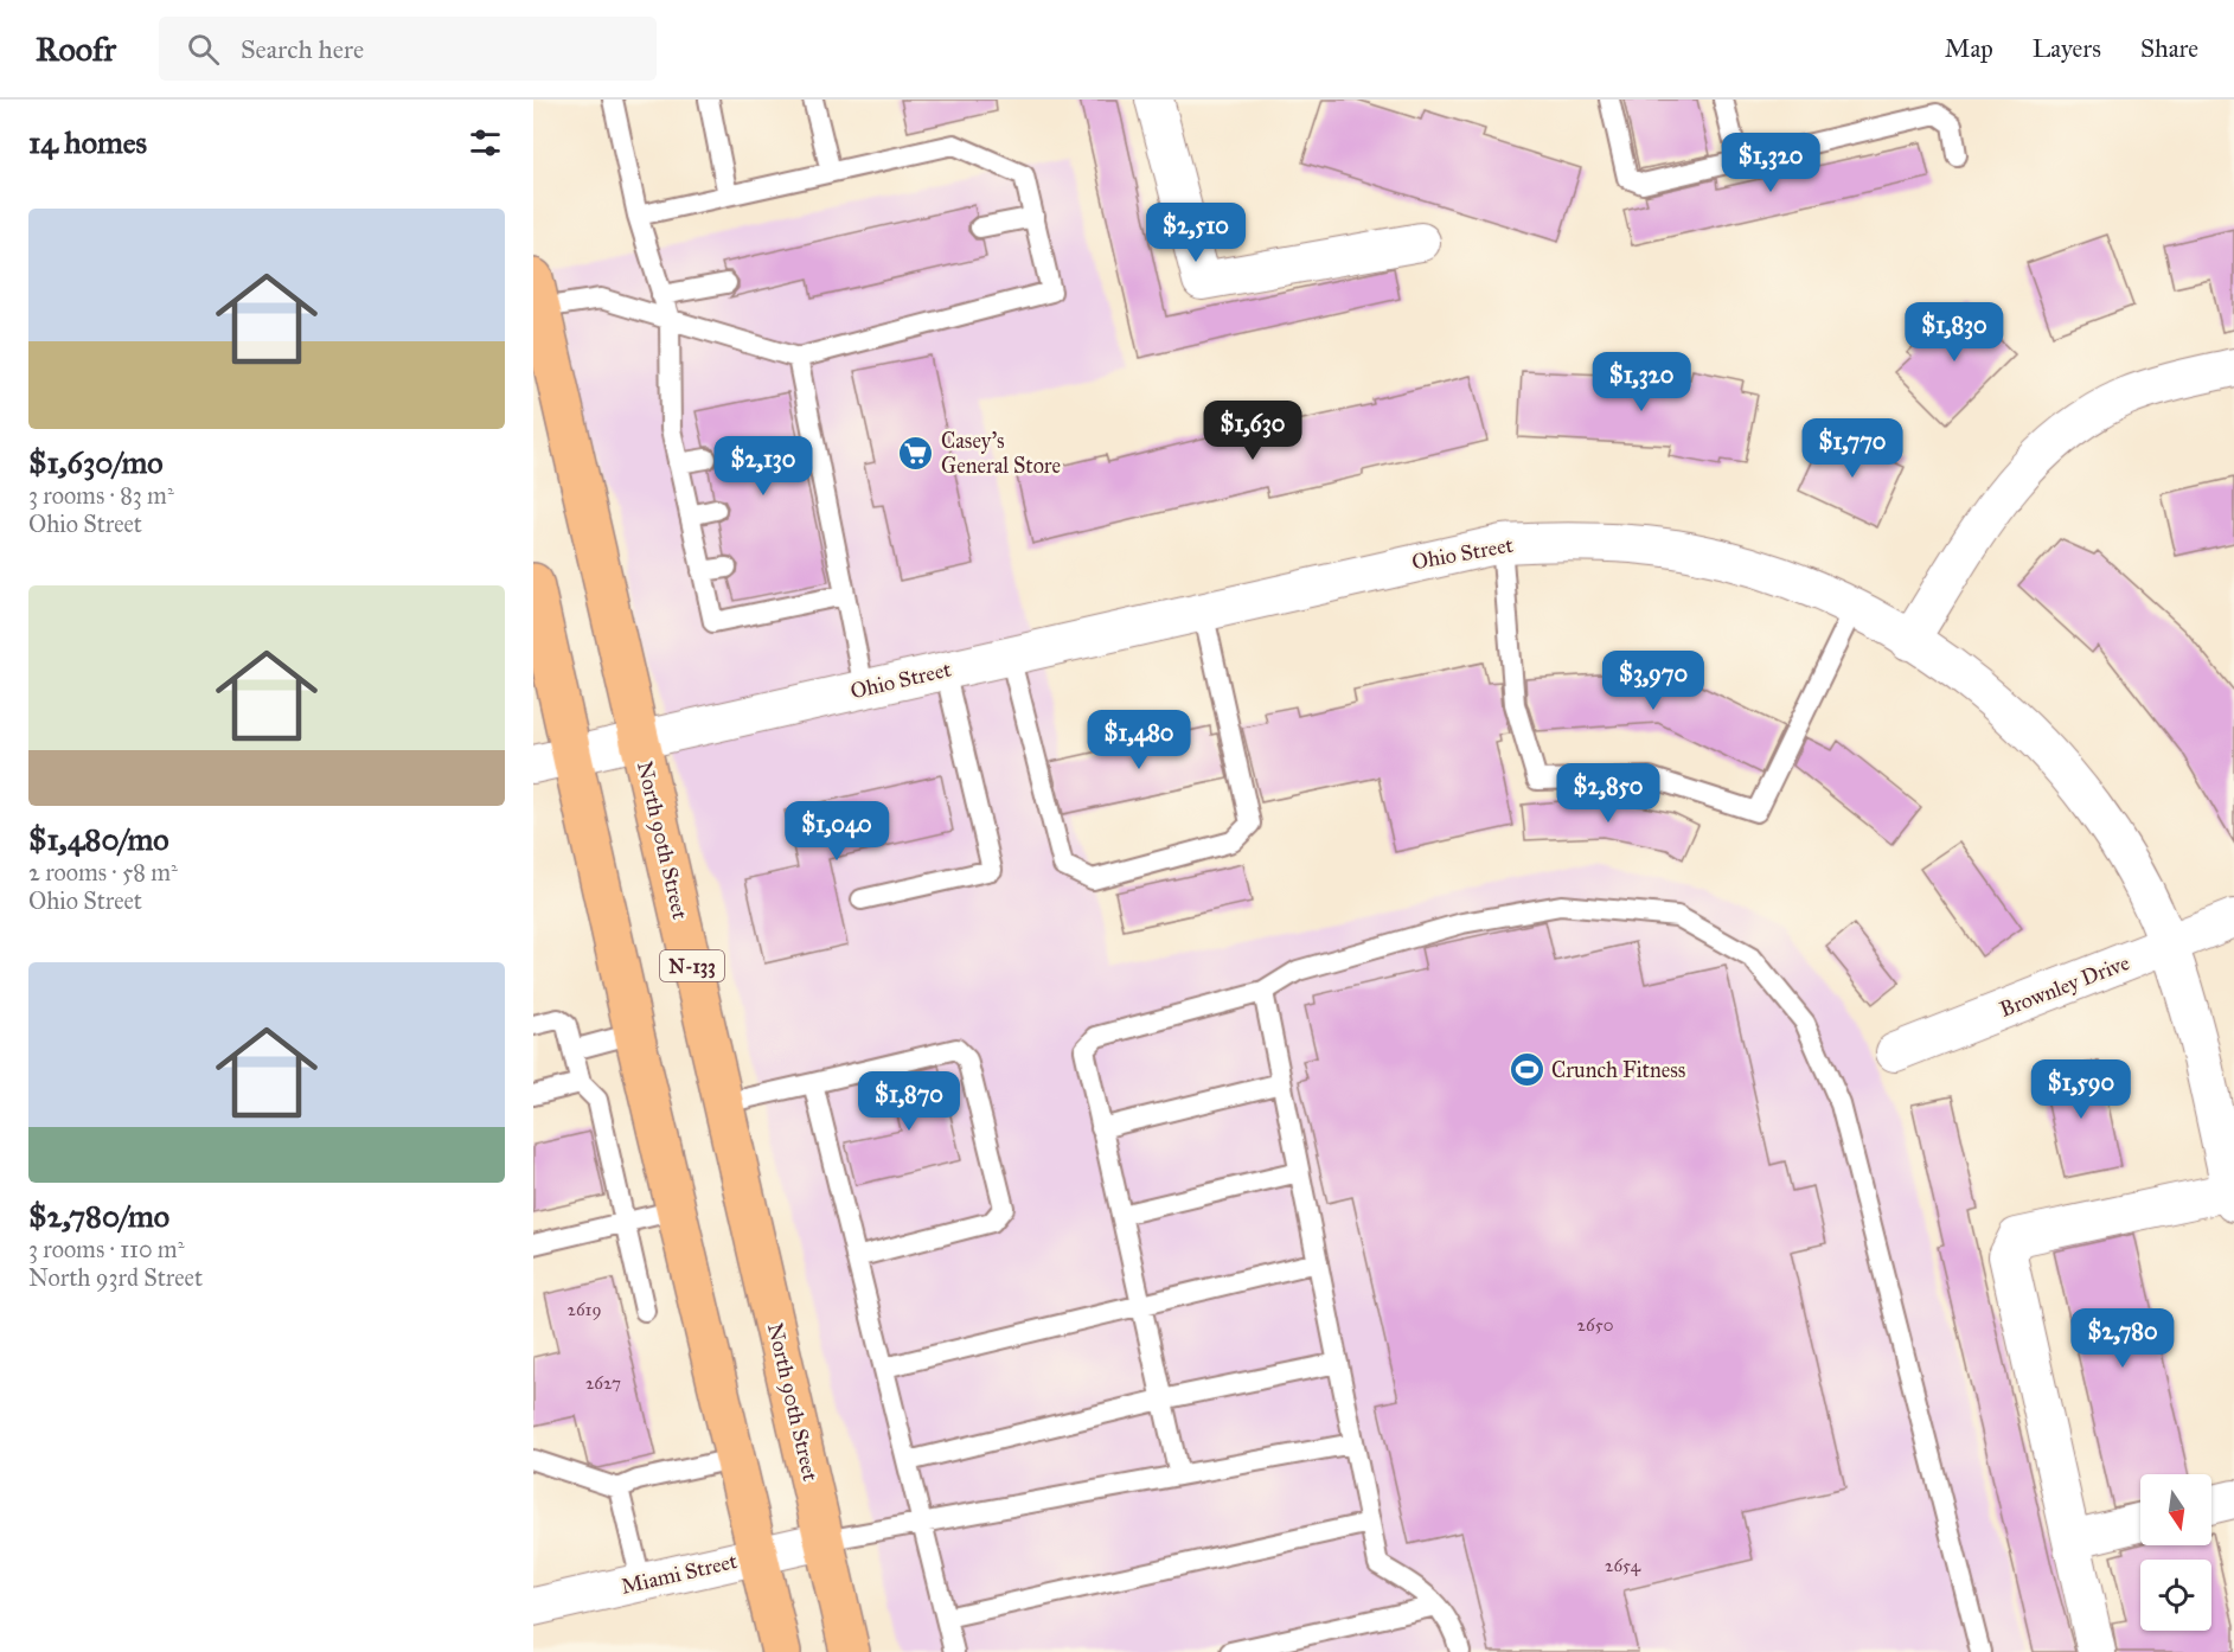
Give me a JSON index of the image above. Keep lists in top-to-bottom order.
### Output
{
  "streets": {
    "main road": ["North 90th Street", "N-133"],
    "street": ["Ohio Street", "Brownley Drive", "Miami Street"]
  },
  "crossings": [
    ["Ohio Street", "North 90th Street"],
    ["Ohio Street", "Brownley Drive"],
    ["North 90th Street", "Miami Street"]
  ],
  "places": {
    "supermarket": ["Casey's General Store"],
    "sports": ["Crunch Fitness"]
  },
  "house_numbers": [
    "2619",
    "2650",
    "2627",
    "2654"
  ],
  "north": "bottom",
  "page": {
    "header": "Roofr",
    "search": "Search here",
    "nav": ["Map", "Layers", "Share"],
    "heading": "14 homes",
    "price": [
      "$1,320",
      "$2,510",
      "$1,830",
      "$1,320",
      "$1,630",
      "$1,770",
      "$2,130",
      "$3,970",
      "$1,480",
      "$2,850",
      "$1,040",
      "$1,590",
      "$1,870",
      "$2,780"
    ],
    "list": [
      {
        "name": "$1,630/mo",
        "note": "3 rooms · 83 m² · Ohio Street"
      },
      {
        "name": "$1,480/mo",
        "note": "2 rooms · 58 m² · Ohio Street"
      },
      {
        "name": "$2,780/mo",
        "note": "3 rooms · 110 m² · North 93rd Street"
      }
    ]
  }
}
